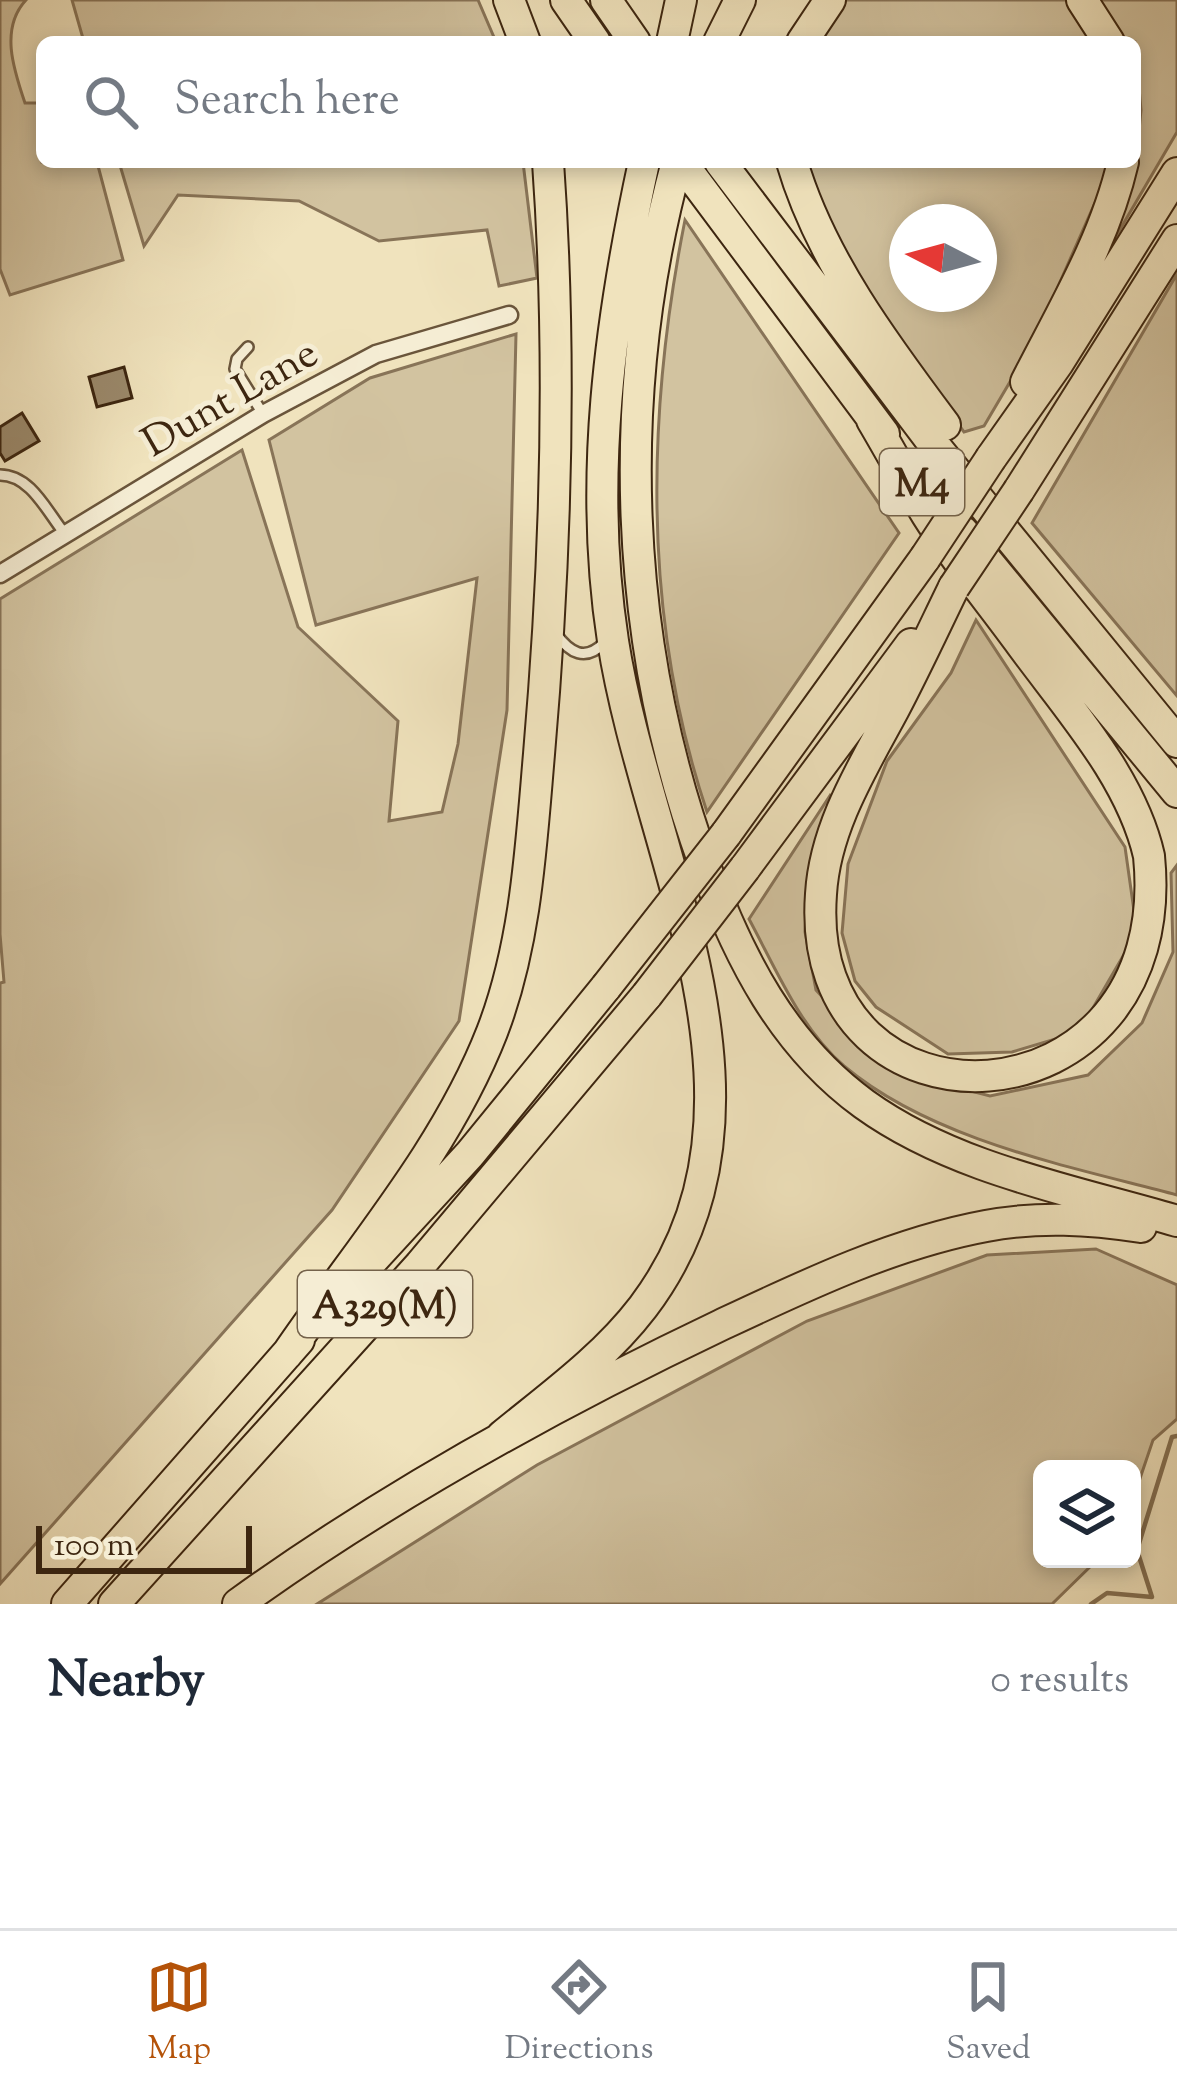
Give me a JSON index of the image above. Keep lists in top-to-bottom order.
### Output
{
  "streets": {
    "highway": ["M4", "A329(M)"],
    "street": ["Dunt Lane"]
  },
  "scale_bar": "100 m",
  "north": "left",
  "page": {
    "search": "Search here",
    "scale": "100 m",
    "heading": ["Nearby", "0 results"],
    "nav": ["Map", "Directions", "Saved"]
  }
}
